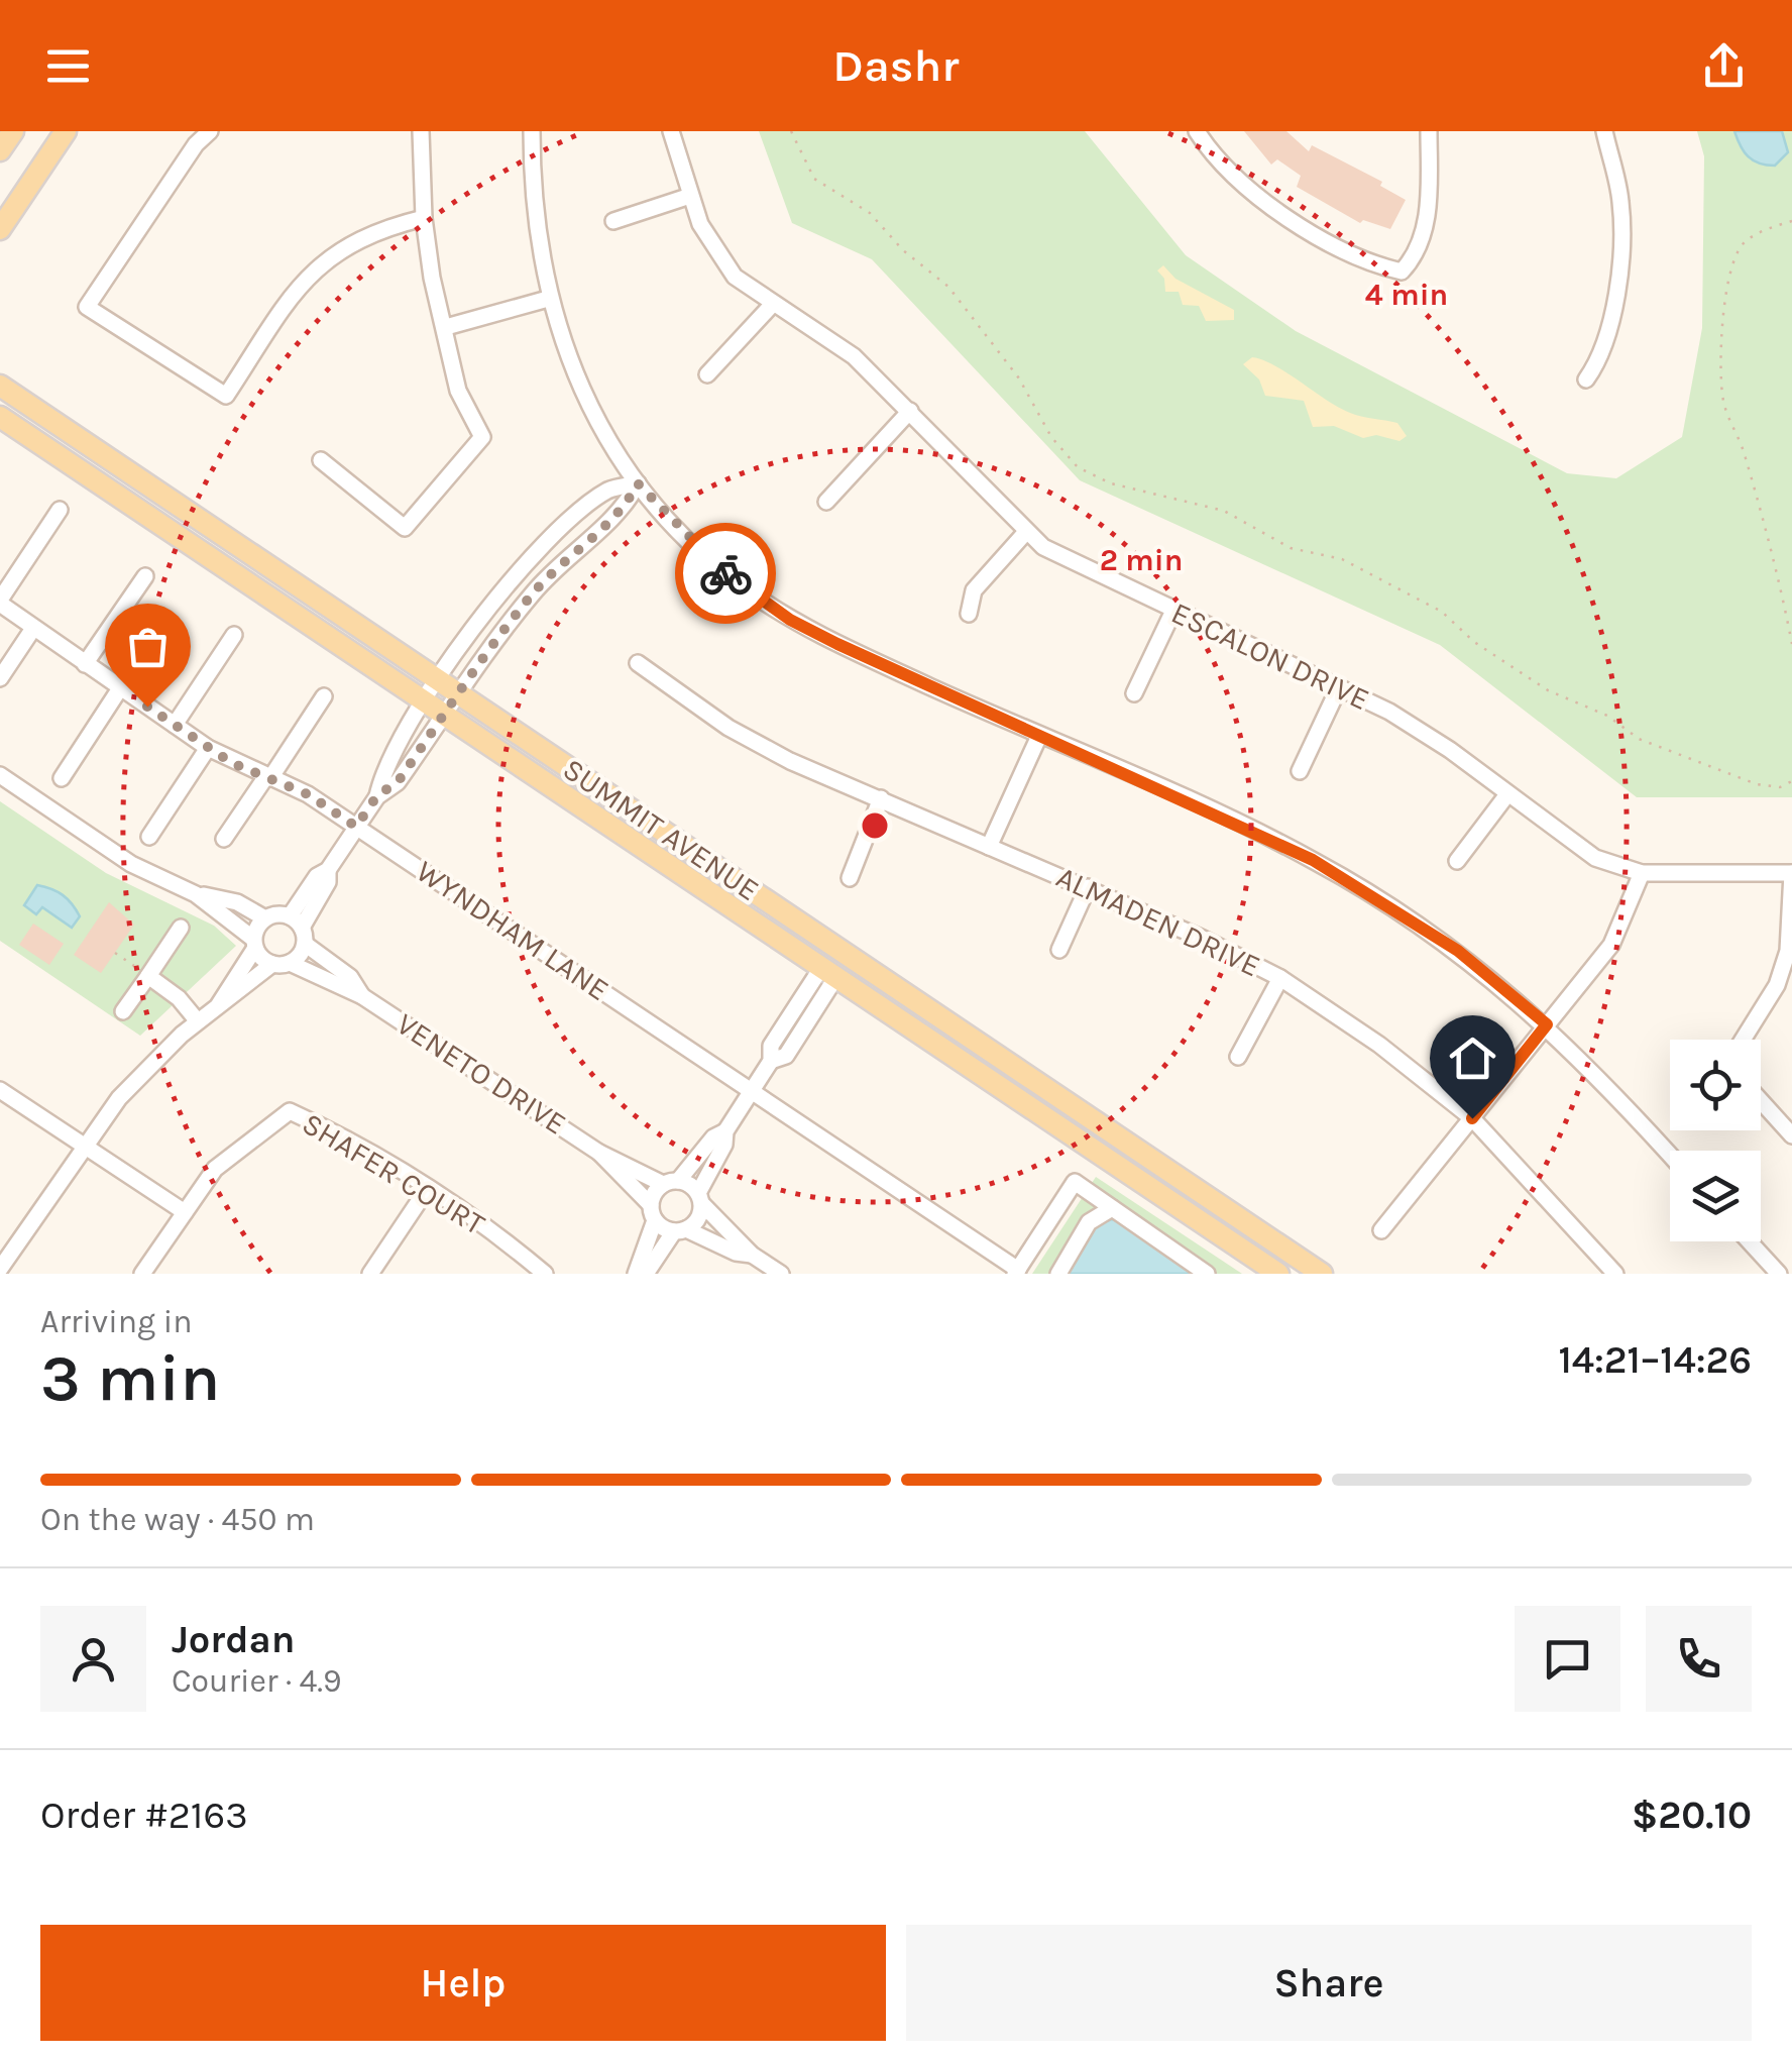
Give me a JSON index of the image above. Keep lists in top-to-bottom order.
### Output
{
  "streets": {
    "main road": ["SUMMIT AVENUE"],
    "street": [
      "ESCALON DRIVE",
      "ALMADEN DRIVE",
      "WYNDHAM LANE",
      "VENETO DRIVE",
      "SHAFER COURT"
    ]
  },
  "page": {
    "header": "Dashr",
    "heading": ["3 min", "Arriving in", "14:21–14:26"],
    "panel": [
      "Jordan",
      "Courier · 4.9",
      "Order #2163",
      "$20.10"
    ],
    "bar": "On the way · 450 m",
    "buttons": ["Help", "Share"]
  },
  "rings": ["4 min", "2 min"]
}
